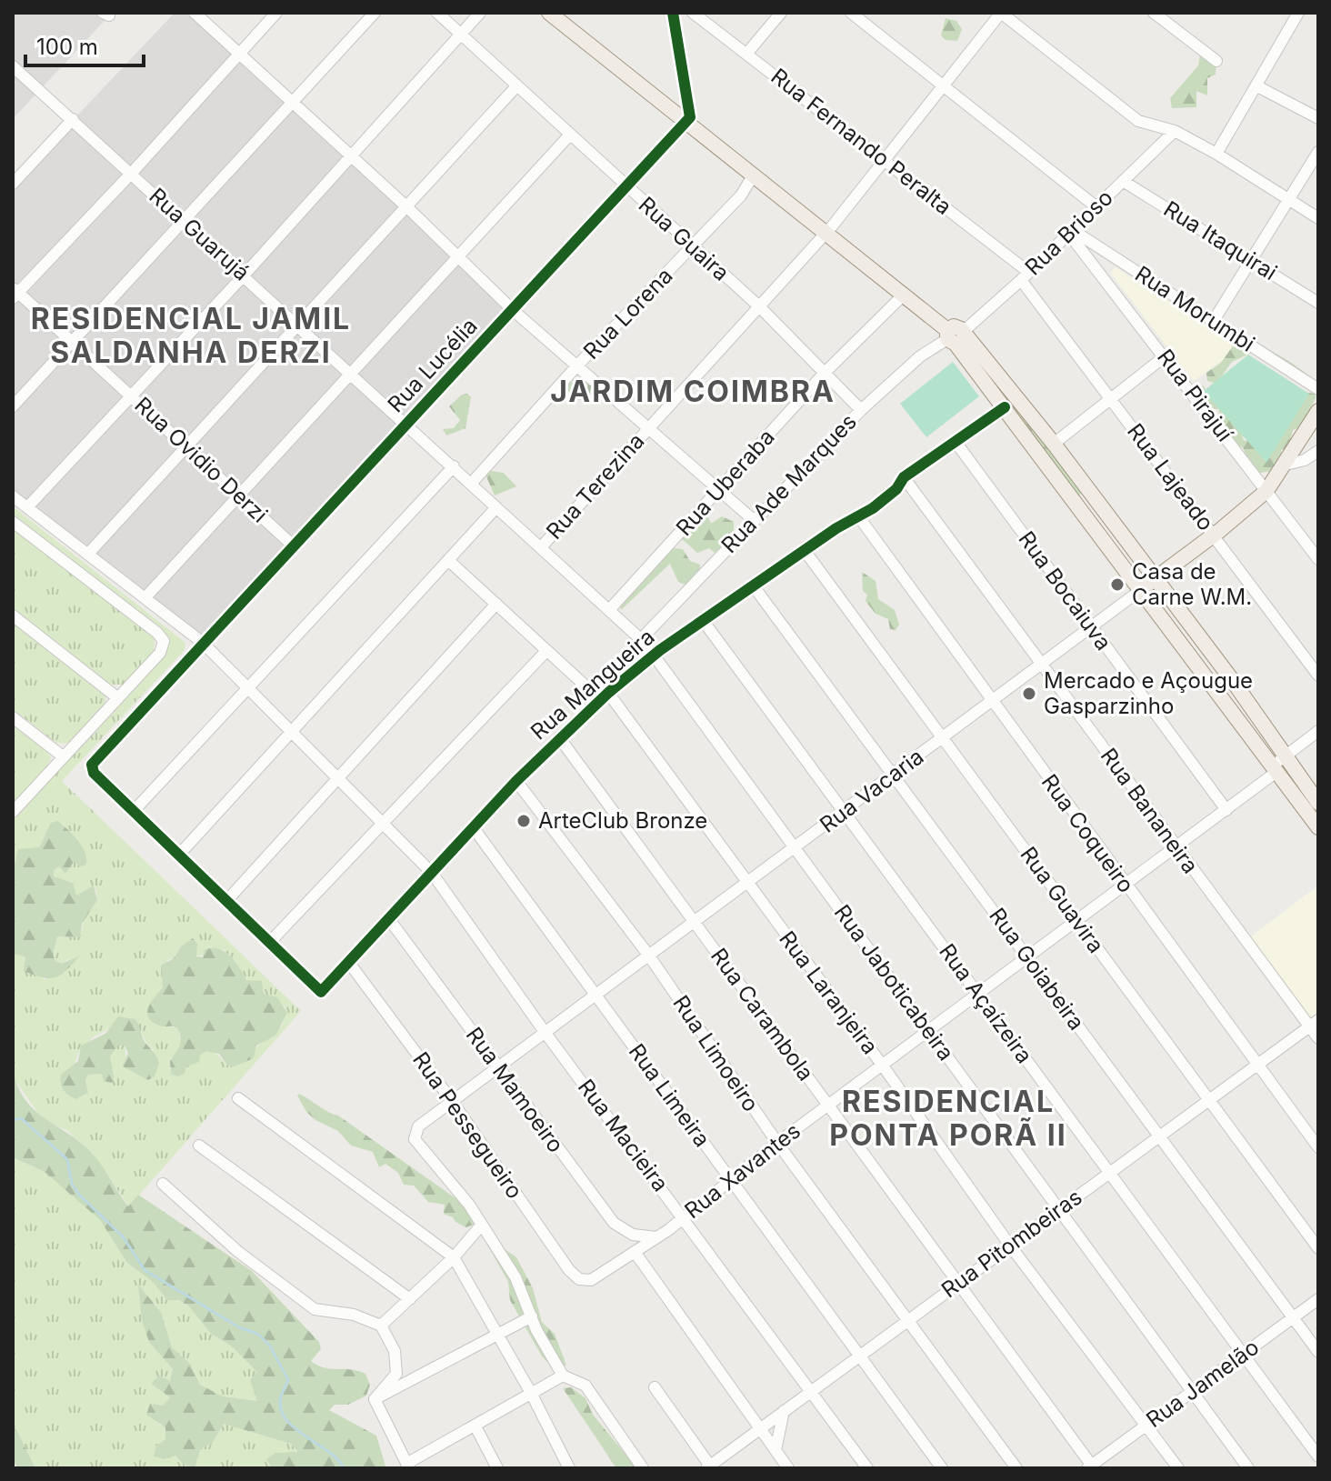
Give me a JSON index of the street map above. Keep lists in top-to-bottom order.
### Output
{
  "streets": {
    "main road": ["Rua Vacaria"],
    "street": [
      "Rua Fernando Peralta",
      "Rua Brioso",
      "Rua Guarujá",
      "Rua Guaira",
      "Rua Itaquirai",
      "Rua Morumbi",
      "Rua Lorena",
      "Rua Lucélia",
      "Rua Pirajuí",
      "Rua Ovidio Derzi",
      "Rua Lajeado",
      "Rua Uberaba",
      "Rua Ade Marques",
      "Rua Terezina",
      "Rua Bocaiuva",
      "Rua Mangueira",
      "Rua Bananeira",
      "Rua Coqueiro",
      "Rua Guavira",
      "Rua Goiabeira",
      "Rua Jaboticabeira",
      "Rua Laranjeira",
      "Rua Açaízeira",
      "Rua Carambola",
      "Rua Limoeiro",
      "Rua Mamoeiro",
      "Rua Limeira",
      "Rua Pessegueiro",
      "Rua Macieira",
      "Rua Xavantes",
      "Rua Pitombeiras",
      "Rua Jamelão"
    ]
  },
  "crossings": [
    ["Rua Fernando Peralta", "Rua Brioso"],
    ["Rua Fernando Peralta", "Rua Lajeado"],
    ["Rua Fernando Peralta", "Rua Terezina"],
    ["Rua Brioso", "Rua Itaquirai"],
    ["Rua Brioso", "Rua Morumbi"],
    ["Rua Brioso", "Rua Pirajuí"],
    ["Rua Brioso", "Rua Lajeado"],
    ["Rua Brioso", "Rua Ade Marques"],
    ["Rua Guarujá", "Rua Lorena"],
    ["Rua Guarujá", "Rua Lucélia"],
    ["Rua Guarujá", "Rua Uberaba"],
    ["Rua Guarujá", "Rua Ade Marques"],
    ["Rua Guarujá", "Rua Terezina"],
    ["Rua Guarujá", "Rua Jaboticabeira"],
    ["Rua Guaira", "Rua Lorena"],
    ["Rua Guaira", "Rua Lucélia"],
    ["Rua Guaira", "Rua Uberaba"],
    ["Rua Guaira", "Rua Ade Marques"],
    ["Rua Guaira", "Rua Terezina"],
    ["Rua Morumbi", "Rua Pirajuí"],
    ["Rua Lucélia", "Rua Ovidio Derzi"],
    ["Rua Lucélia", "Rua Macieira"],
    ["Rua Pirajuí", "Rua Vacaria"],
    ["Rua Lajeado", "Rua Vacaria"],
    ["Rua Ade Marques", "Rua Jaboticabeira"],
    ["Rua Bocaiuva", "Rua Mangueira"],
    ["Rua Bocaiuva", "Rua Vacaria"],
    ["Rua Bocaiuva", "Rua Xavantes"],
    ["Rua Mangueira", "Rua Bananeira"],
    ["Rua Mangueira", "Rua Coqueiro"],
    ["Rua Mangueira", "Rua Guavira"],
    ["Rua Mangueira", "Rua Goiabeira"],
    ["Rua Mangueira", "Rua Jaboticabeira"],
    ["Rua Mangueira", "Rua Laranjeira"],
    ["Rua Mangueira", "Rua Açaízeira"],
    ["Rua Mangueira", "Rua Carambola"],
    ["Rua Mangueira", "Rua Limoeiro"],
    ["Rua Mangueira", "Rua Mamoeiro"],
    ["Rua Mangueira", "Rua Limeira"],
    ["Rua Mangueira", "Rua Pessegueiro"],
    ["Rua Mangueira", "Rua Macieira"],
    ["Rua Vacaria", "Rua Bananeira"],
    ["Rua Vacaria", "Rua Coqueiro"],
    ["Rua Vacaria", "Rua Guavira"],
    ["Rua Vacaria", "Rua Goiabeira"],
    ["Rua Vacaria", "Rua Jaboticabeira"],
    ["Rua Vacaria", "Rua Laranjeira"],
    ["Rua Vacaria", "Rua Açaízeira"],
    ["Rua Vacaria", "Rua Carambola"],
    ["Rua Vacaria", "Rua Limoeiro"],
    ["Rua Vacaria", "Rua Mamoeiro"],
    ["Rua Vacaria", "Rua Limeira"],
    ["Rua Vacaria", "Rua Pessegueiro"],
    ["Rua Vacaria", "Rua Macieira"],
    ["Rua Bananeira", "Rua Xavantes"],
    ["Rua Bananeira", "Rua Pitombeiras"],
    ["Rua Coqueiro", "Rua Xavantes"],
    ["Rua Coqueiro", "Rua Pitombeiras"],
    ["Rua Guavira", "Rua Xavantes"],
    ["Rua Guavira", "Rua Pitombeiras"],
    ["Rua Goiabeira", "Rua Xavantes"],
    ["Rua Goiabeira", "Rua Pitombeiras"],
    ["Rua Goiabeira", "Rua Jamelão"],
    ["Rua Jaboticabeira", "Rua Xavantes"],
    ["Rua Jaboticabeira", "Rua Pitombeiras"],
    ["Rua Jaboticabeira", "Rua Jamelão"],
    ["Rua Laranjeira", "Rua Xavantes"],
    ["Rua Laranjeira", "Rua Pitombeiras"],
    ["Rua Laranjeira", "Rua Jamelão"],
    ["Rua Açaízeira", "Rua Xavantes"],
    ["Rua Açaízeira", "Rua Pitombeiras"],
    ["Rua Açaízeira", "Rua Jamelão"],
    ["Rua Carambola", "Rua Xavantes"],
    ["Rua Carambola", "Rua Pitombeiras"],
    ["Rua Carambola", "Rua Jamelão"],
    ["Rua Limoeiro", "Rua Xavantes"],
    ["Rua Limoeiro", "Rua Pitombeiras"],
    ["Rua Mamoeiro", "Rua Xavantes"],
    ["Rua Limeira", "Rua Xavantes"],
    ["Rua Limeira", "Rua Pitombeiras"],
    ["Rua Pessegueiro", "Rua Xavantes"],
    ["Rua Macieira", "Rua Xavantes"],
    ["Rua Macieira", "Rua Pitombeiras"]
  ],
  "districts": ["RESIDENCIAL JAMIL SALDANHA DERZI", "JARDIM COIMBRA", "RESIDENCIAL PONTA PORÃ II"],
  "places": ["Casa de Carne W.M.", "Mercado e Açougue Gasparzinho", "ArteClub Bronze"],
  "scale_bar": "100 m"
}
